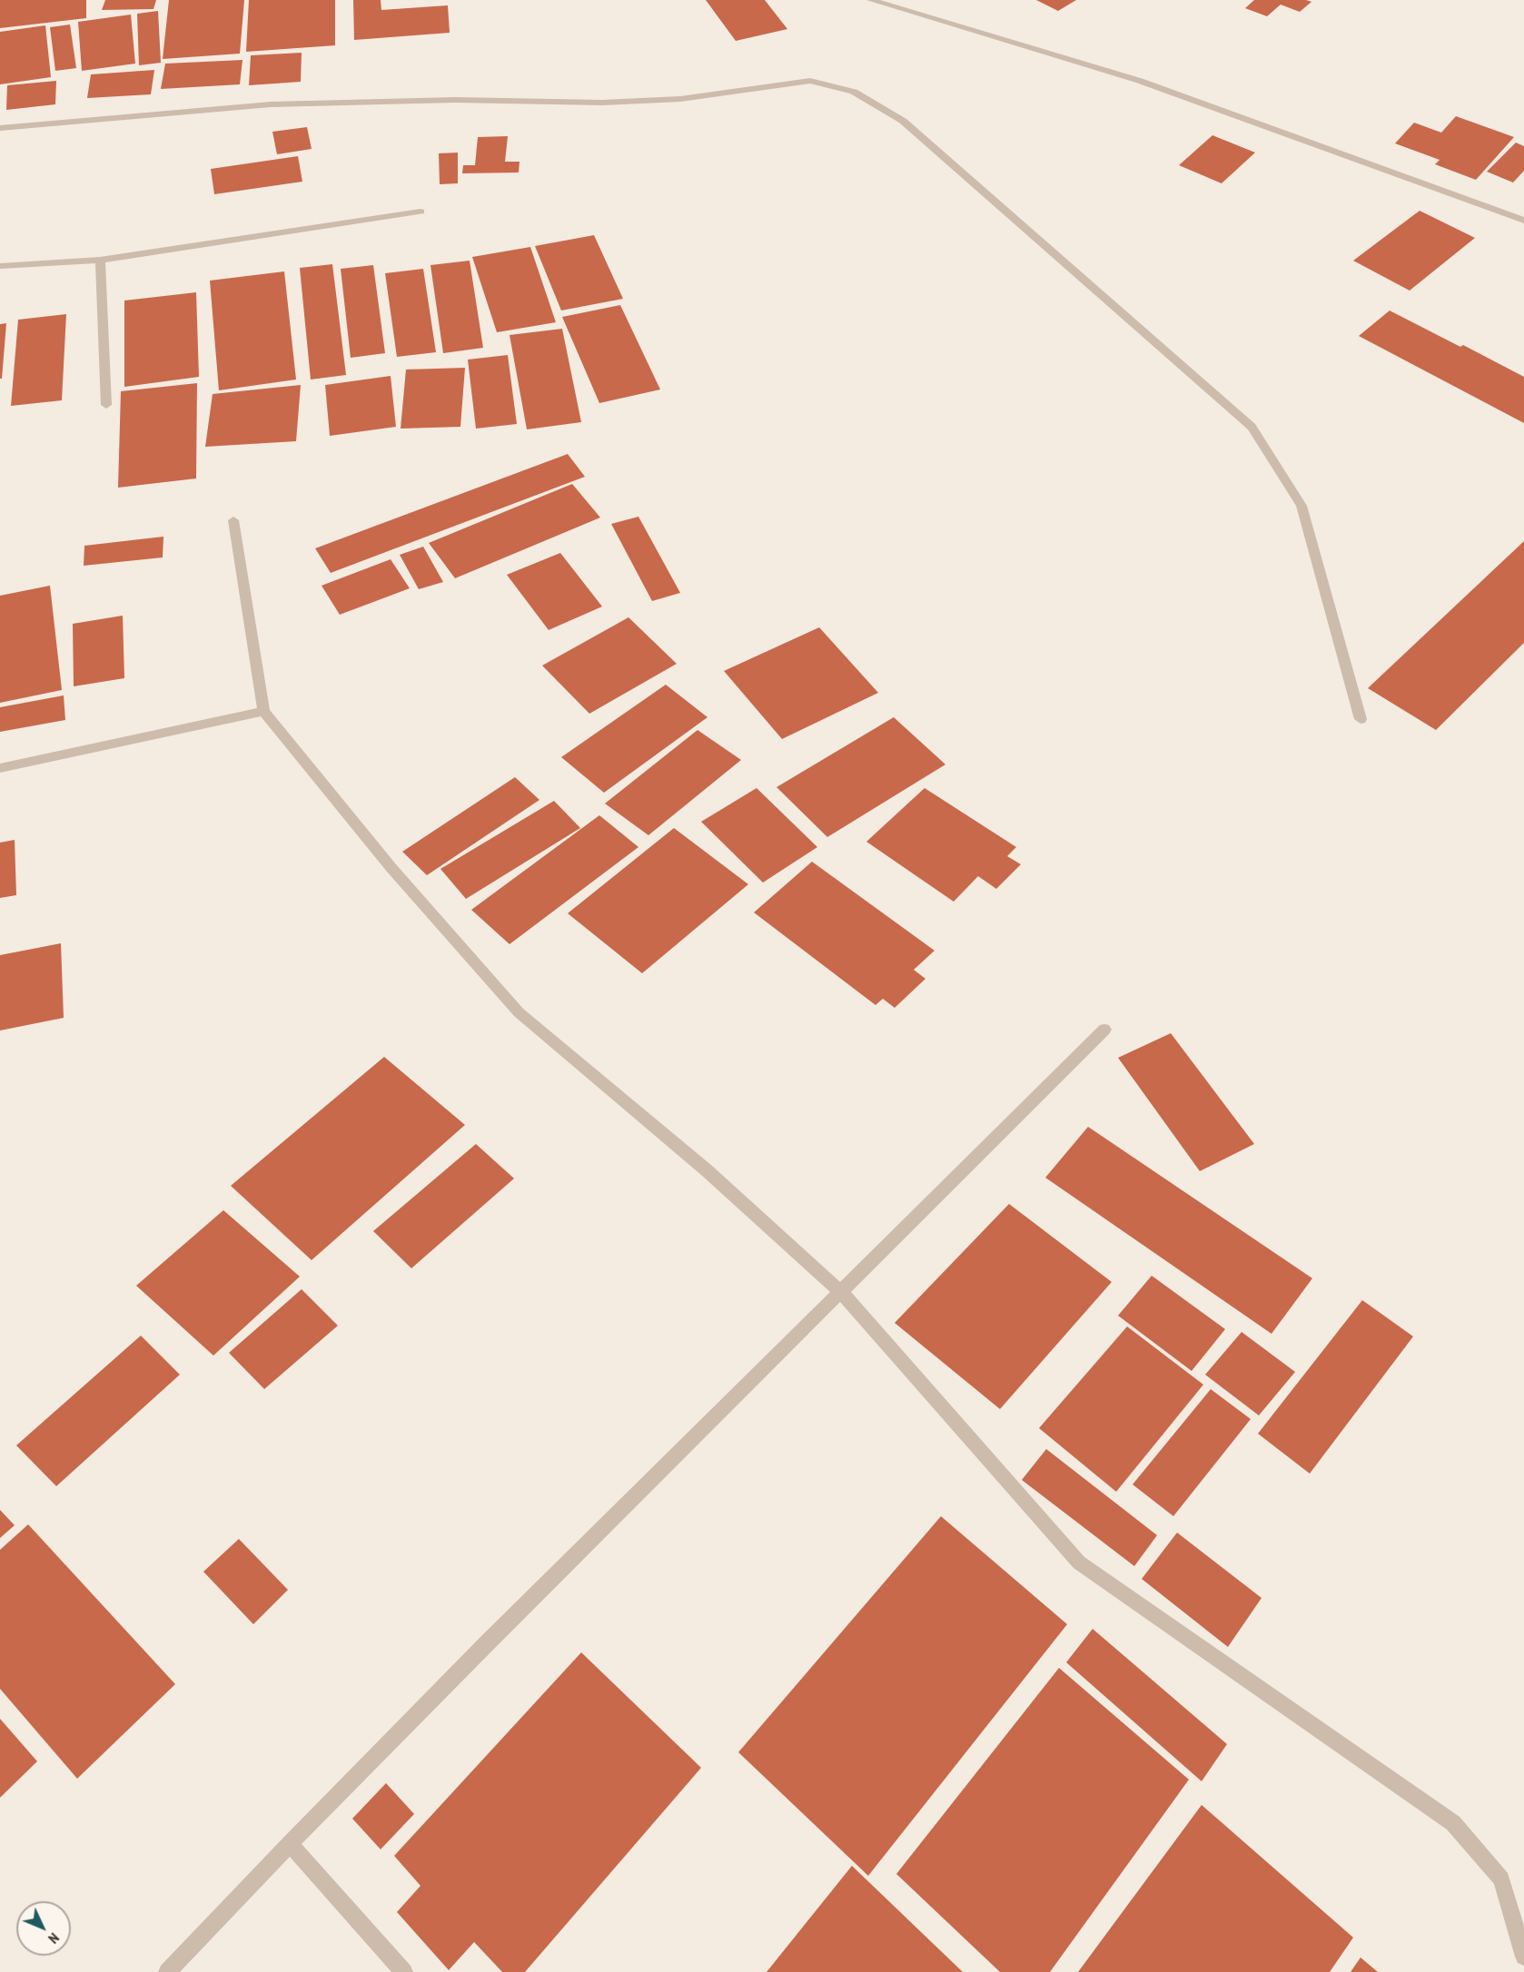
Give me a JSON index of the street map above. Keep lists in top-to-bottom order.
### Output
{
  "north": "bottom right"
}
